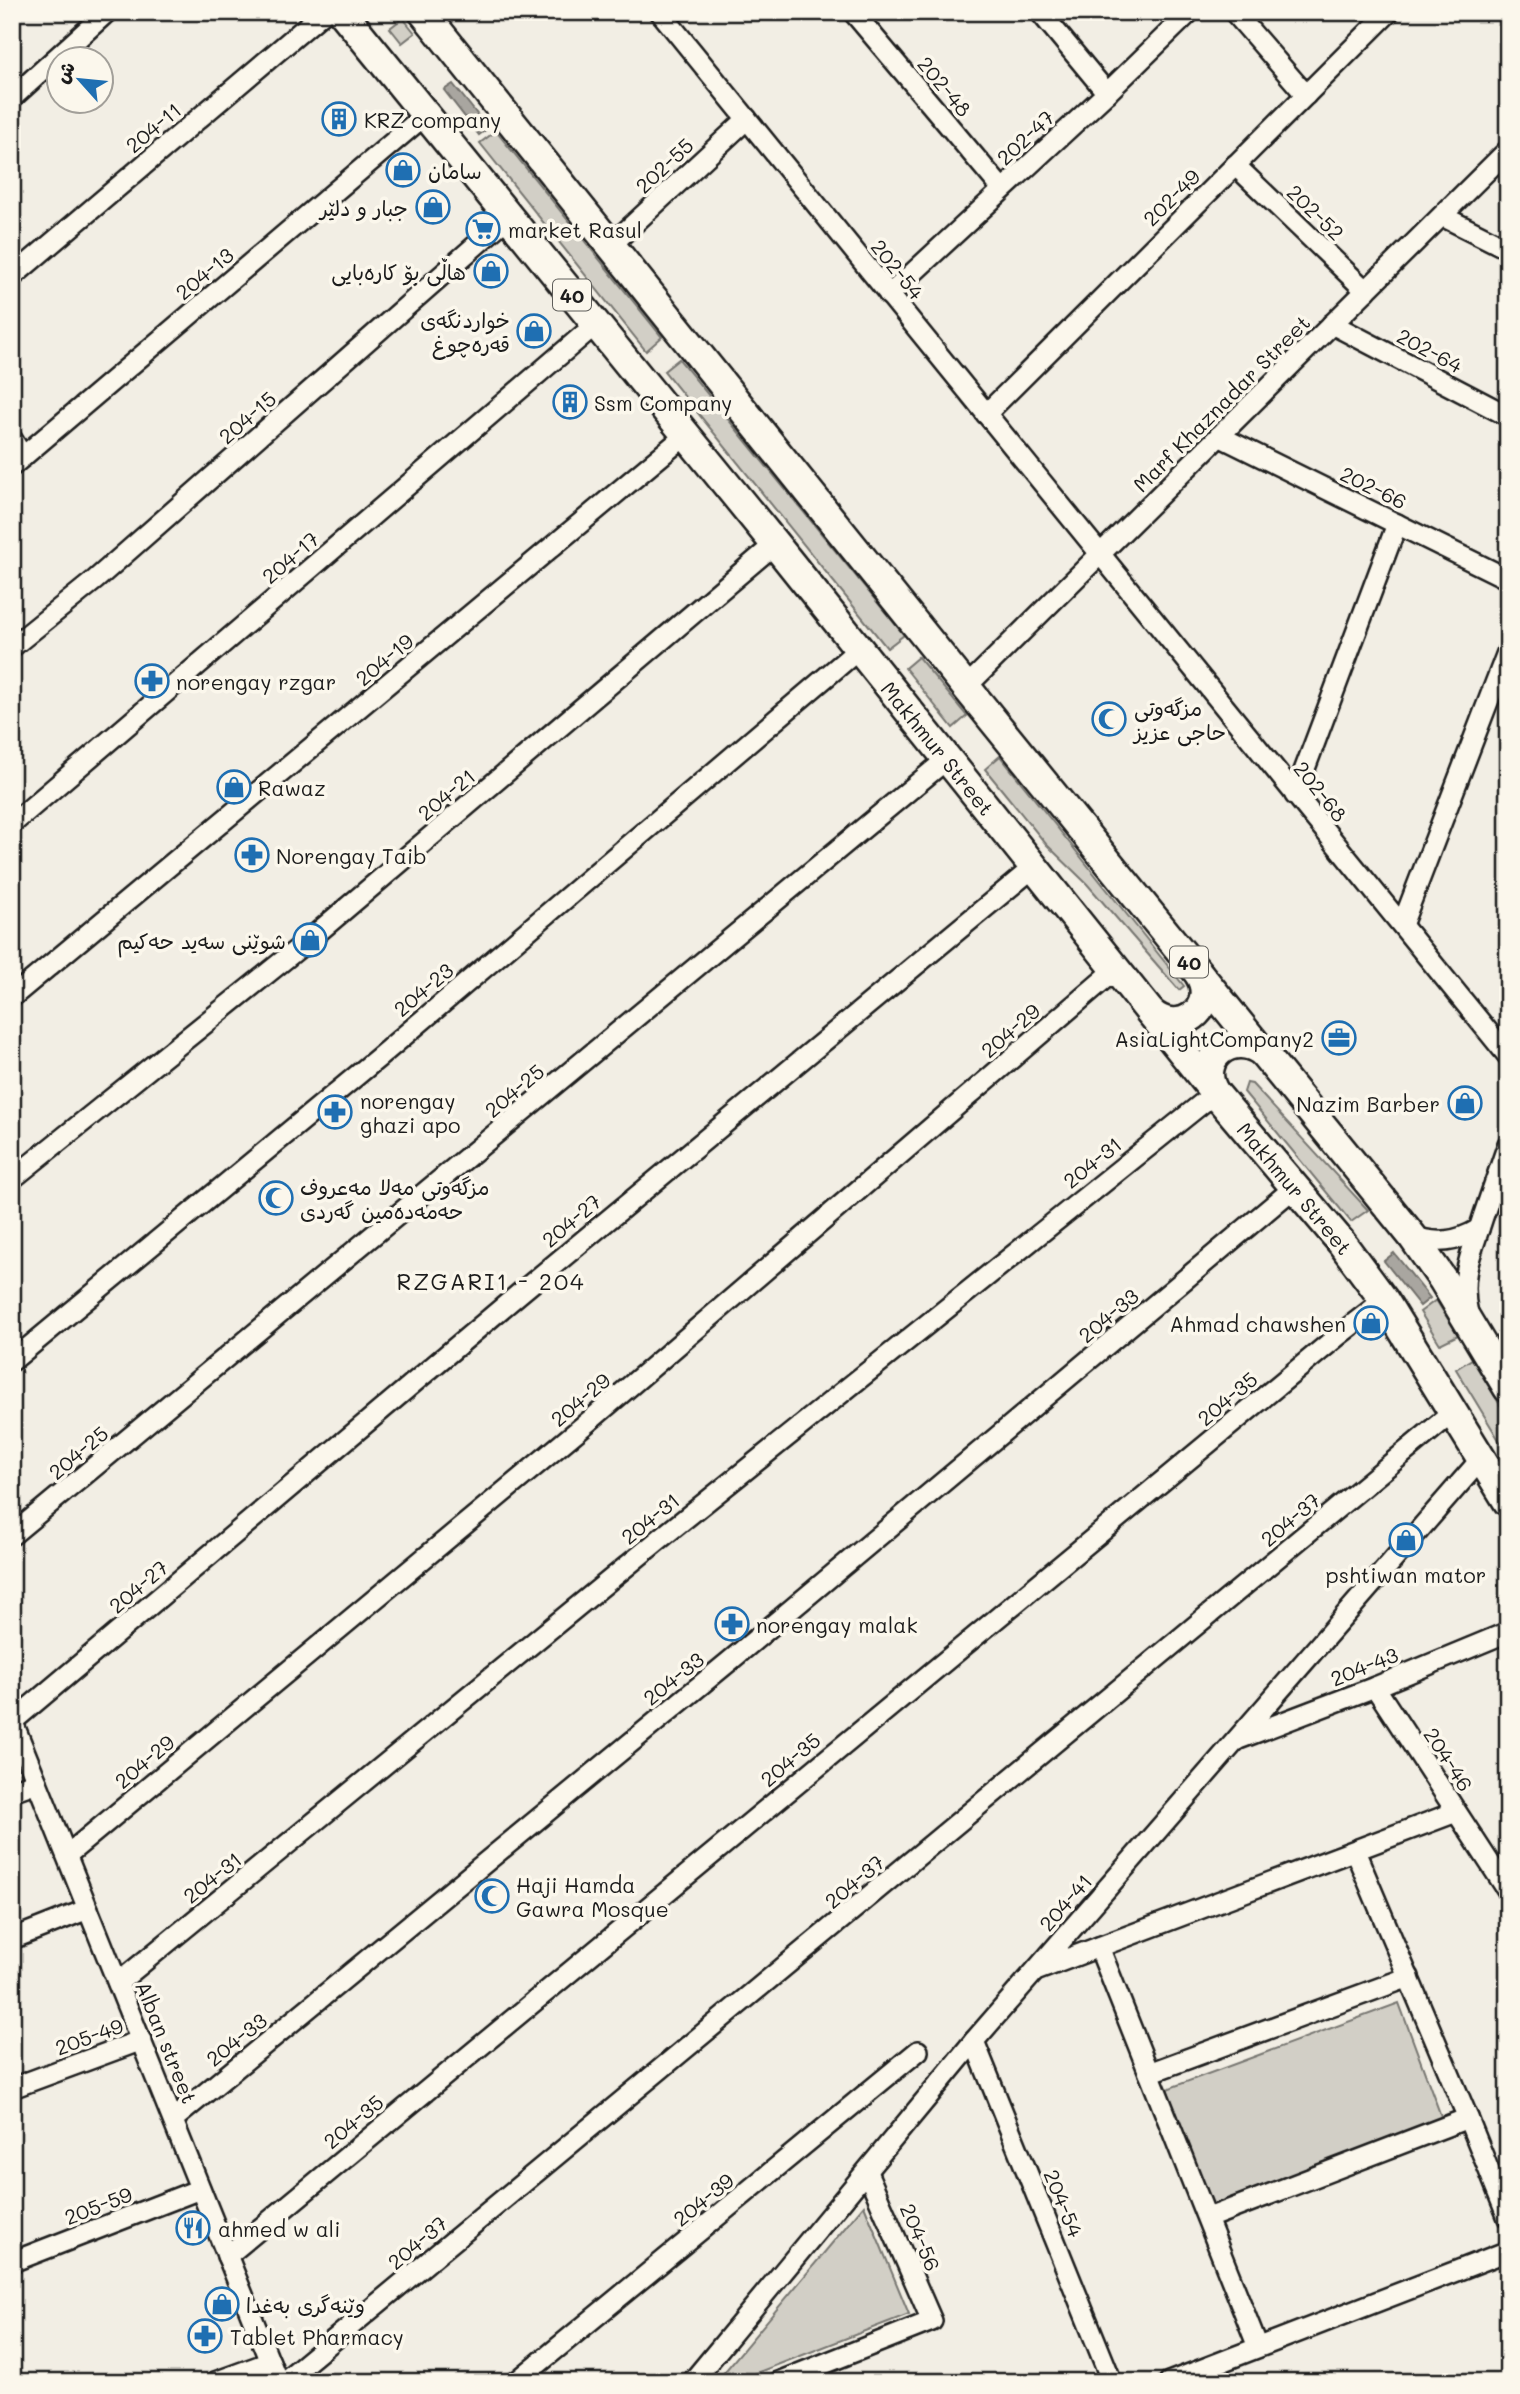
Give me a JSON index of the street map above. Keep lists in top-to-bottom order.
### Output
{
  "streets": {
    "highway": ["40", "Makhmur Street"],
    "street": [
      "202-48",
      "204-11",
      "202-47",
      "202-55",
      "202-49",
      "202-52",
      "202-54",
      "204-13",
      "202-64",
      "Marf Khaznadar Street",
      "204-15",
      "202-66",
      "204-17",
      "204-19",
      "202-68",
      "204-21",
      "204-23",
      "204-29",
      "204-25",
      "204-31",
      "204-27",
      "204-33",
      "204-35",
      "204-37",
      "204-43",
      "204-46",
      "204-41",
      "205-49",
      "Alban street",
      "204-39",
      "204-54",
      "205-59",
      "204-56"
    ]
  },
  "crossings": [
    ["202-48", "202-47"],
    ["202-47", "202-54"],
    ["202-55", "202-54"],
    ["202-55", "40"],
    ["202-49", "202-52"],
    ["202-49", "202-54"],
    ["202-52", "Marf Khaznadar Street"],
    ["202-54", "Marf Khaznadar Street"],
    ["202-54", "202-68"],
    ["204-13", "Makhmur Street"],
    ["40", "Marf Khaznadar Street"],
    ["202-64", "Marf Khaznadar Street"],
    ["Marf Khaznadar Street", "202-66"],
    ["Marf Khaznadar Street", "202-68"],
    ["204-15", "Makhmur Street"],
    ["204-17", "Makhmur Street"],
    ["204-19", "Makhmur Street"],
    ["Makhmur Street", "204-21"],
    ["Makhmur Street", "204-23"],
    ["Makhmur Street", "204-29"],
    ["Makhmur Street", "204-25"],
    ["Makhmur Street", "204-31"],
    ["Makhmur Street", "204-27"],
    ["Makhmur Street", "204-33"],
    ["Makhmur Street", "204-35"],
    ["Makhmur Street", "204-37"],
    ["Makhmur Street", "204-41"],
    ["204-29", "Alban street"],
    ["204-31", "Alban street"],
    ["204-27", "Alban street"],
    ["204-33", "Alban street"],
    ["204-35", "Alban street"],
    ["204-37", "Alban street"],
    ["204-43", "204-46"],
    ["204-43", "204-41"],
    ["204-41", "204-54"],
    ["204-41", "204-56"],
    ["205-49", "Alban street"],
    ["Alban street", "205-59"]
  ],
  "districts": ["RZGARI1 - 204"],
  "places": {
    "building": ["KRZ company", "Ssm Company"],
    "shop": [
      "سامان",
      "جبار و دلێر",
      "هاڵی بۆ کارەبایی",
      "خواردنگەی قەرەچوغ",
      "Rawaz",
      "شوێنی سەید حەکیم",
      "Nazim Barber",
      "Ahmad chawshen",
      "pshtiwan mator",
      "وێنەگری بەغدا"
    ],
    "supermarket": ["market Rasul"],
    "pharmacy": [
      "norengay rzgar",
      "Norengay Taib",
      "norengay ghazi apo",
      "norengay malak",
      "Tablet Pharmacy"
    ],
    "mosque": ["مزگەوتی حاجی عزیز", "مزگەوتی مەلا مەعروف حەمەدەمین گەردی", "Haji Hamda Gawra Mosque"],
    "office": ["AsiaLightCompany2"],
    "restaurant": ["ahmed w ali"]
  },
  "north": "top left"
}
